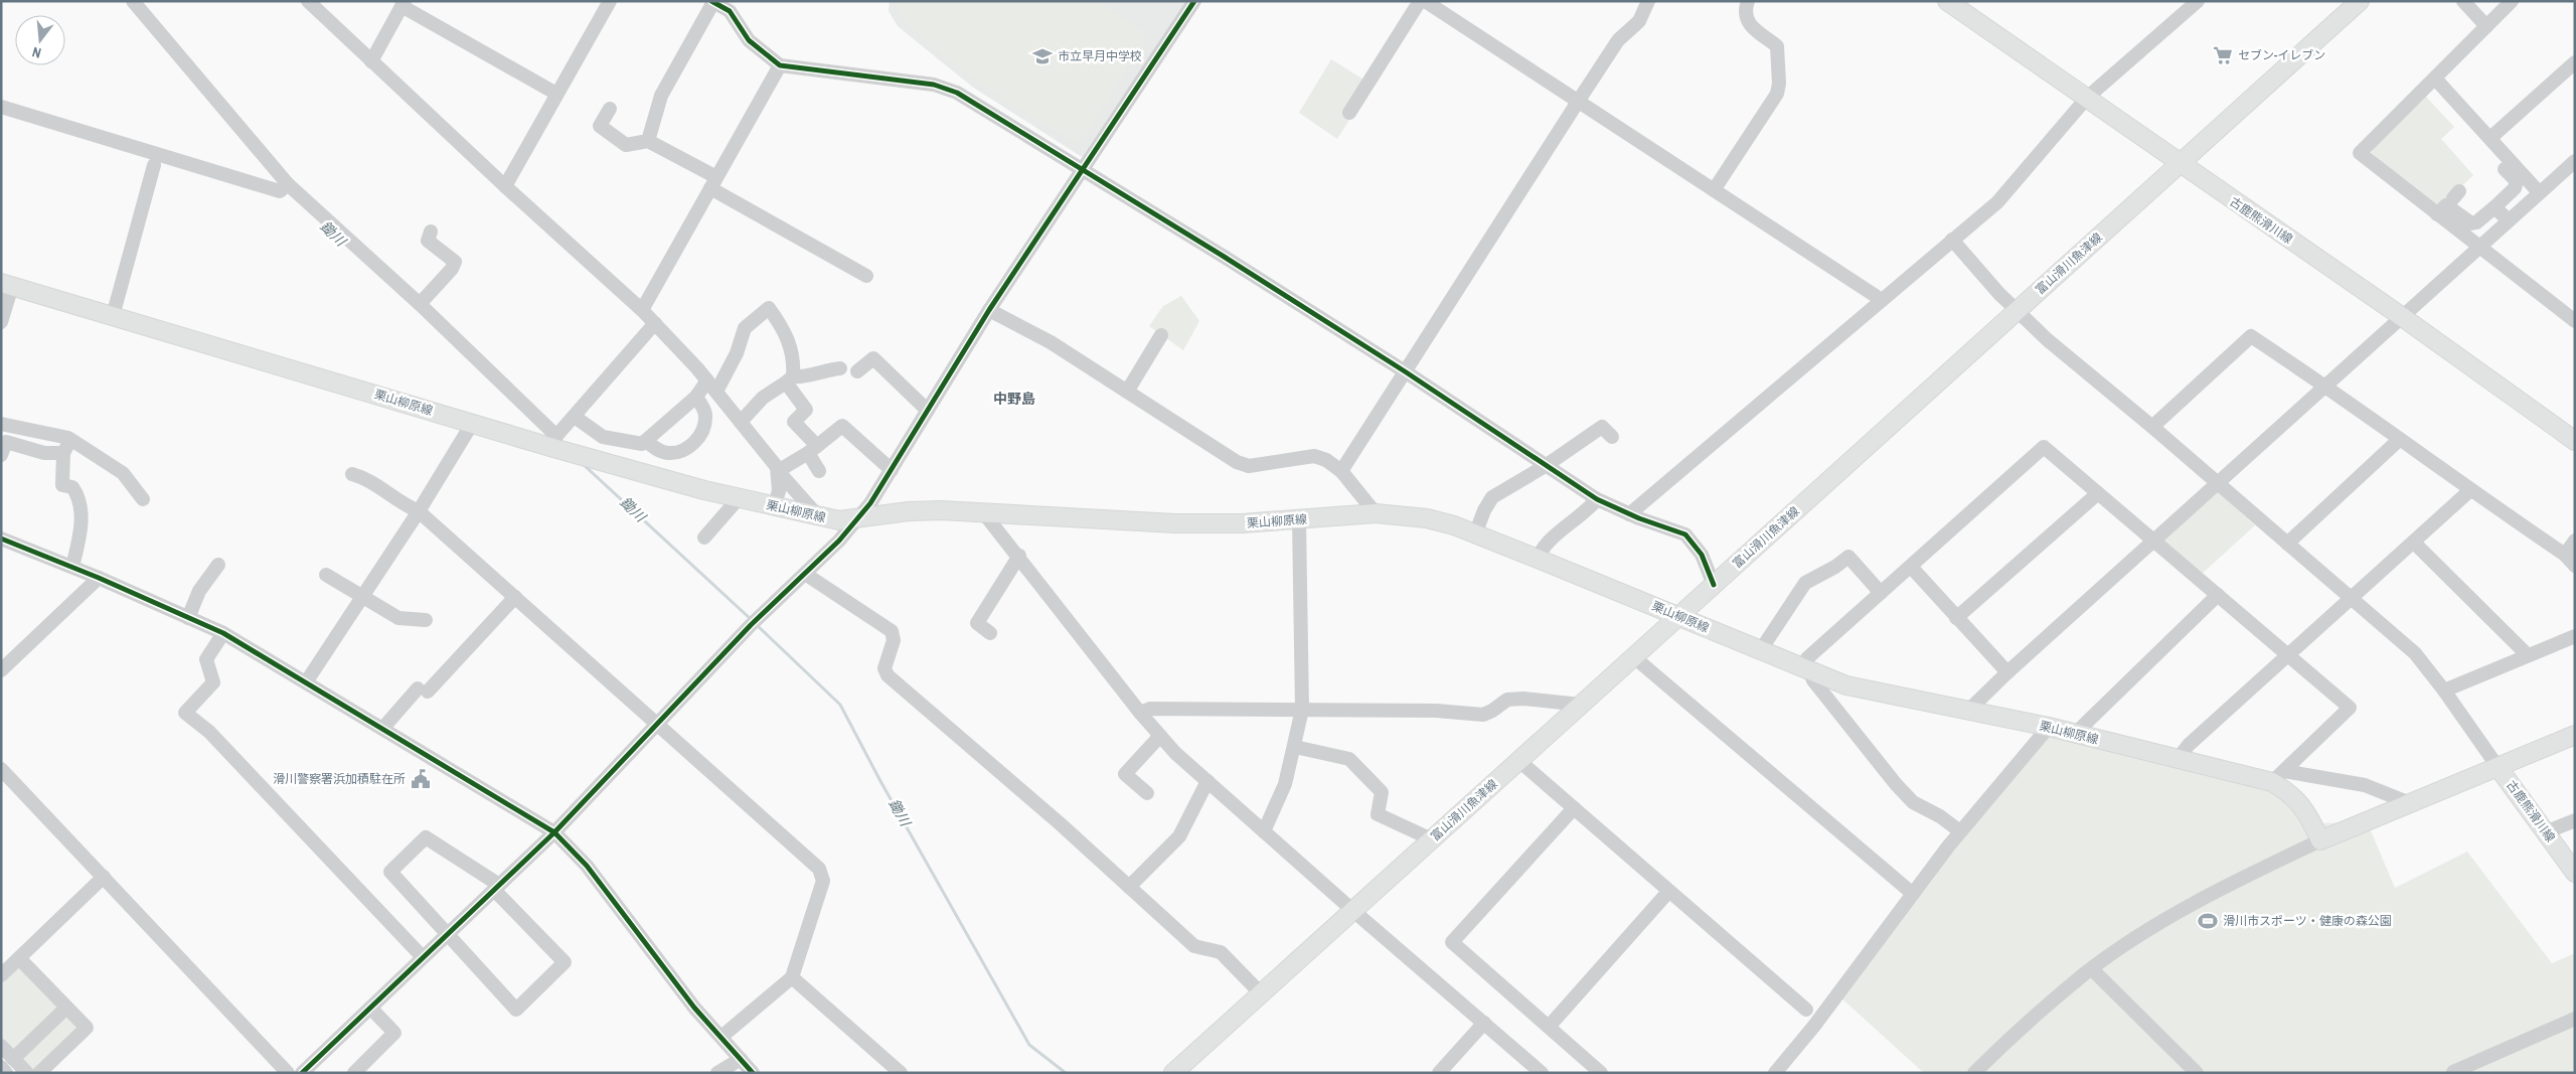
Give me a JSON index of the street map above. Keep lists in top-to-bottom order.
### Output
{
  "streets": {
    "main road": ["古鹿熊滑川線", "富山滑川魚津線", "栗山柳原線"]
  },
  "crossings": [
    ["古鹿熊滑川線", "富山滑川魚津線"],
    ["富山滑川魚津線", "栗山柳原線"]
  ],
  "districts": ["中野島"],
  "water": ["鋤川"],
  "places": {
    "supermarket": ["セブン-イレブン"],
    "school or university": ["市立早月中学校"],
    "public building": ["滑川警察署浜加積駐在所"],
    "sports": ["滑川市スポーツ・健康の森公園"]
  },
  "north": "bottom"
}
